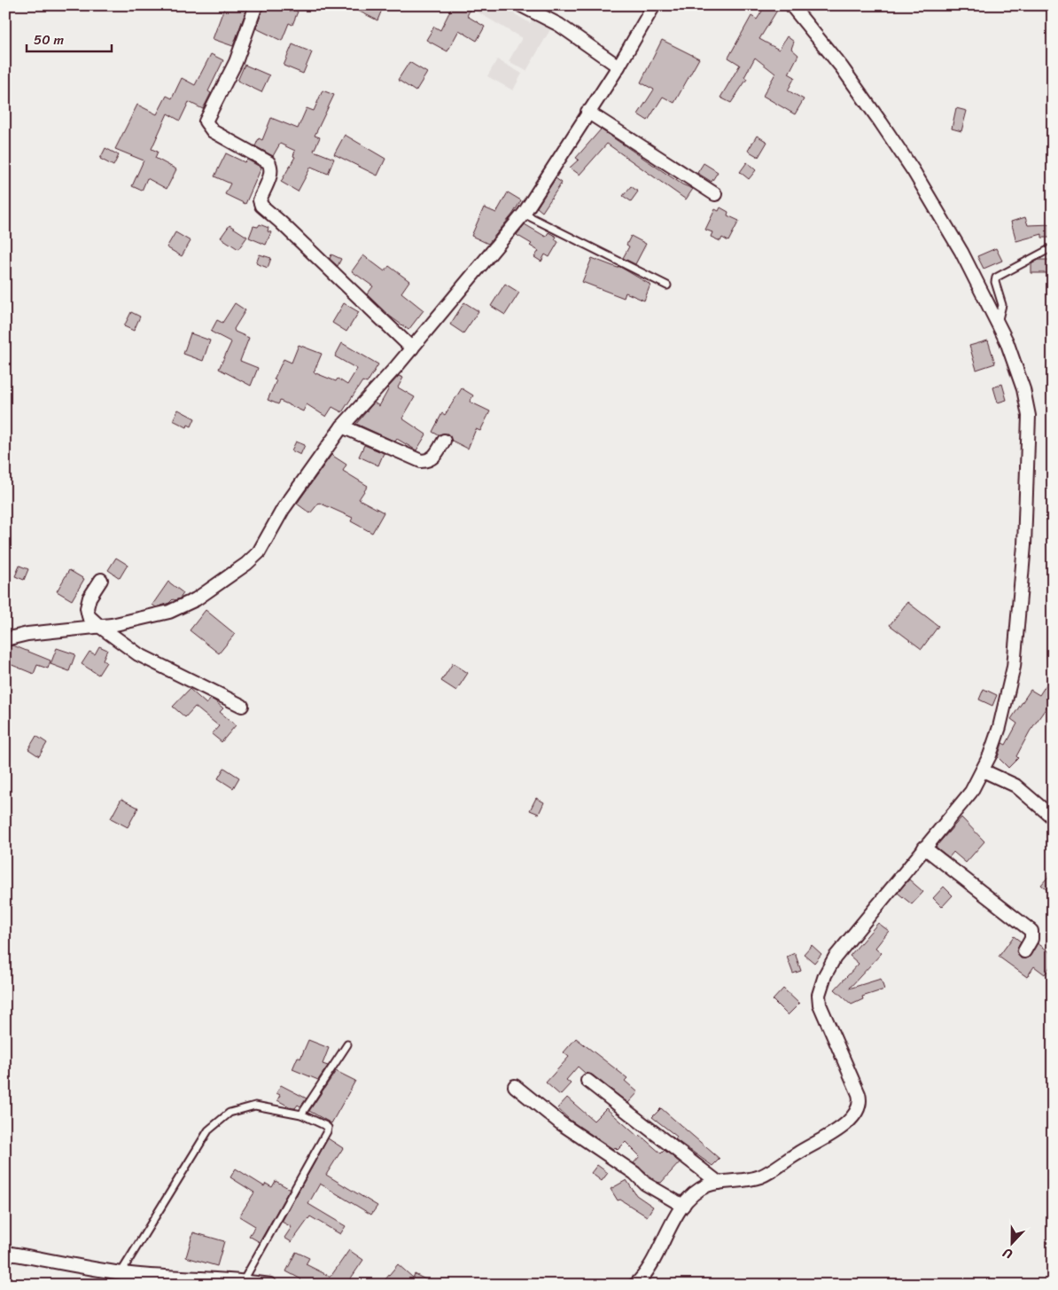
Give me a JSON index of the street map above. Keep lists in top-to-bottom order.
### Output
{
  "scale_bar": "50 m",
  "north": "bottom"
}
